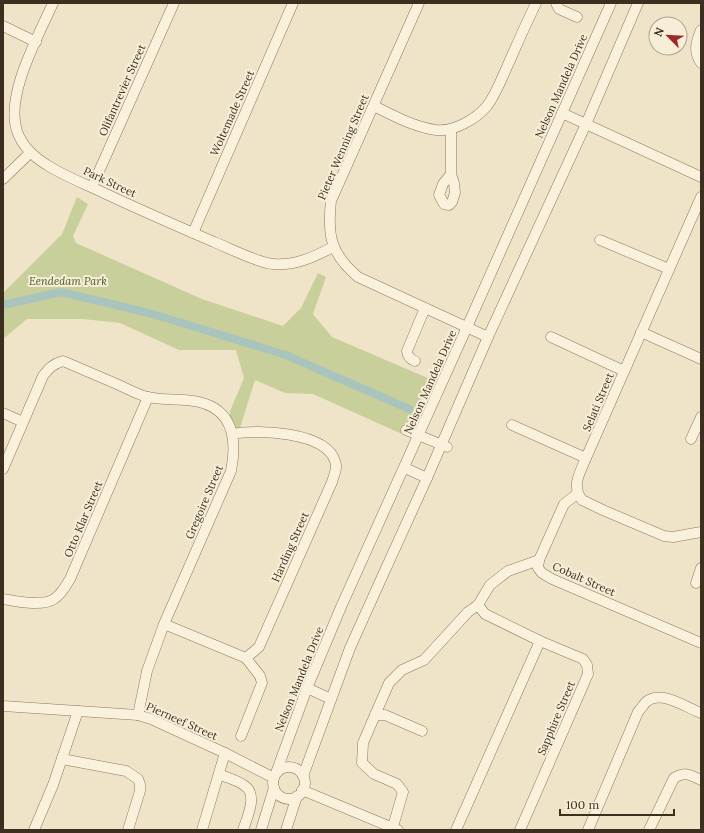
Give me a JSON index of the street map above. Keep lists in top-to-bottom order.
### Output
{
  "streets": {
    "street": [
      "Nelson Mandela Drive",
      "Olifantrevier Street",
      "Woltemade Street",
      "Pieter Wenning Street",
      "Park Street",
      "Selati Street",
      "Gregoire Street",
      "Otto Klar Street",
      "Harding Street",
      "Cobalt Street",
      "Sapphire Street",
      "Pierneef Street"
    ]
  },
  "crossings": [
    ["Nelson Mandela Drive", "Pieter Wenning Street"],
    ["Nelson Mandela Drive", "Pierneef Street"],
    ["Olifantrevier Street", "Park Street"],
    ["Woltemade Street", "Park Street"],
    ["Pieter Wenning Street", "Park Street"],
    ["Selati Street", "Cobalt Street"],
    ["Gregoire Street", "Otto Klar Street"],
    ["Gregoire Street", "Harding Street"],
    ["Gregoire Street", "Pierneef Street"]
  ],
  "parks": ["Eendedam Park"],
  "scale_bar": "100 m",
  "north": "top left"
}
